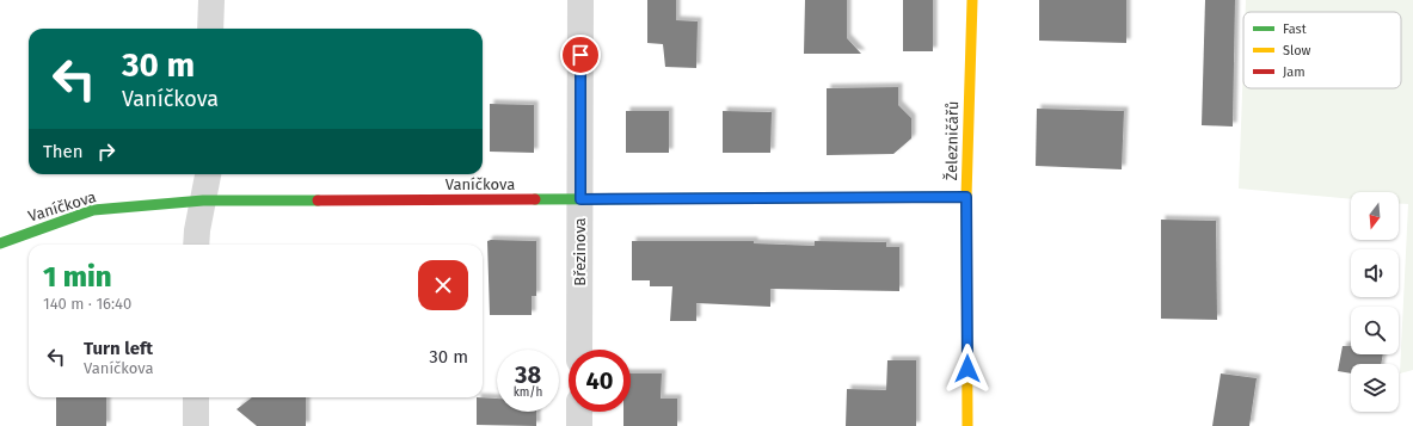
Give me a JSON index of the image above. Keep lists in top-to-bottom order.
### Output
{
  "streets": {
    "street": ["Železničářů", "Vaníčkova", "Březinova"]
  },
  "crossings": [
    ["Železničářů", "Vaníčkova"],
    ["Vaníčkova", "Březinova"]
  ],
  "legend": ["Fast", "Slow", "Jam"],
  "north": "bottom",
  "page": {
    "turn": ["30 m", "Vaníčkova"],
    "then": "Then",
    "heading": ["1 min", "140 m · 16:40"],
    "list": [
      {
        "name": "Turn left",
        "note": "Vaníčkova",
        "value": "30 m"
      }
    ],
    "speed": "38 km/h",
    "limit": "40"
  }
}
